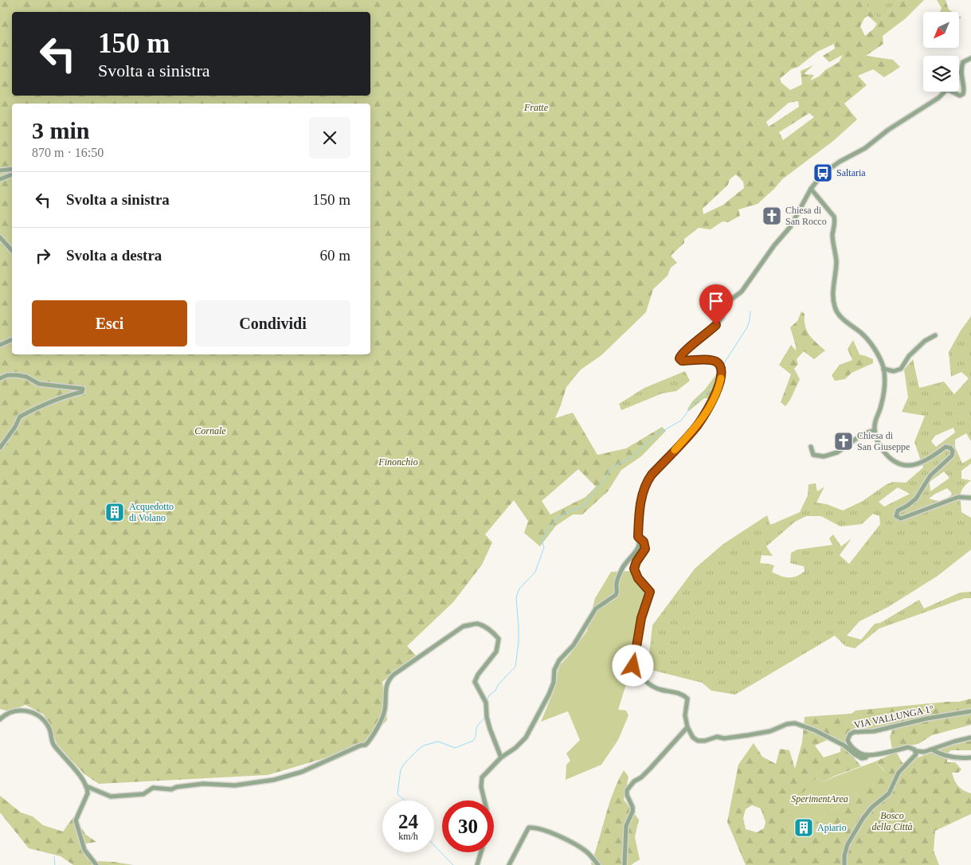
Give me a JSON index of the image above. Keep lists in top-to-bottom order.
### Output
{
  "streets": {
    "street": ["VIA VALLUNGA 1°"]
  },
  "parks": [
    "Fratte",
    "Cornale",
    "Finonchio",
    "SperimentArea",
    "Bosco della Città"
  ],
  "places": {
    "bus stop": ["Saltaria"],
    "church": ["Chiesa di San Rocco", "Chiesa di San Giuseppe"],
    "building": ["Acquedotto di Volano", "Apiario"]
  },
  "north": "bottom left",
  "page": {
    "turn": ["150 m", "Svolta a sinistra"],
    "heading": ["3 min", "870 m · 16:50"],
    "list": [
      {
        "name": "Svolta a sinistra",
        "value": "150 m"
      },
      {
        "name": "Svolta a destra",
        "value": "60 m"
      }
    ],
    "buttons": ["Esci", "Condividi"],
    "speed": "24 km/h",
    "limit": "30"
  }
}
